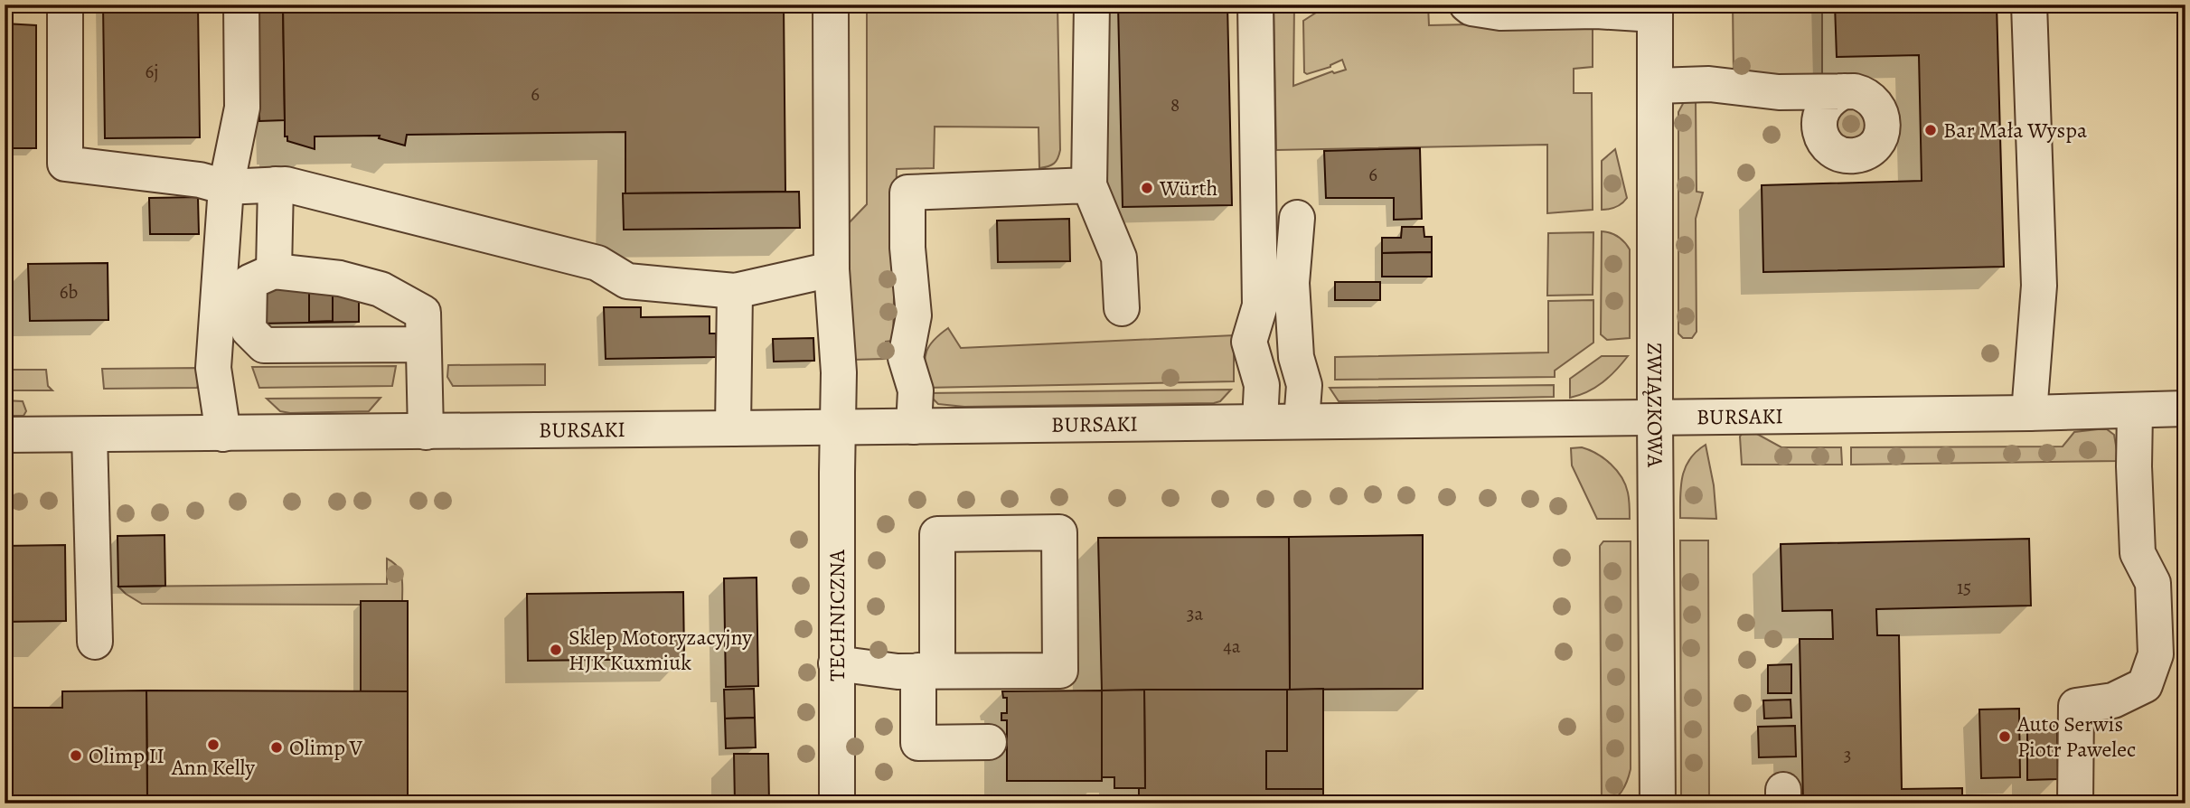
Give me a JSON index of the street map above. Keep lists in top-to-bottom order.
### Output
{
  "streets": {
    "street": ["ZWIĄZKOWA", "BURSAKI", "TECHNICZNA"]
  },
  "crossings": [
    ["ZWIĄZKOWA", "BURSAKI"],
    ["BURSAKI", "TECHNICZNA"]
  ],
  "places": [
    "Bar Mała Wyspa",
    "Würth",
    "Sklep Motoryzacyjny HJK Kuxmiuk",
    "Auto Serwis Piotr Pawelec",
    "Ann Kelly",
    "Olimp V",
    "Olimp II"
  ],
  "house_numbers": [
    "6j",
    "6",
    "8",
    "6",
    "6b",
    "15",
    "3a",
    "4a",
    "3"
  ]
}
